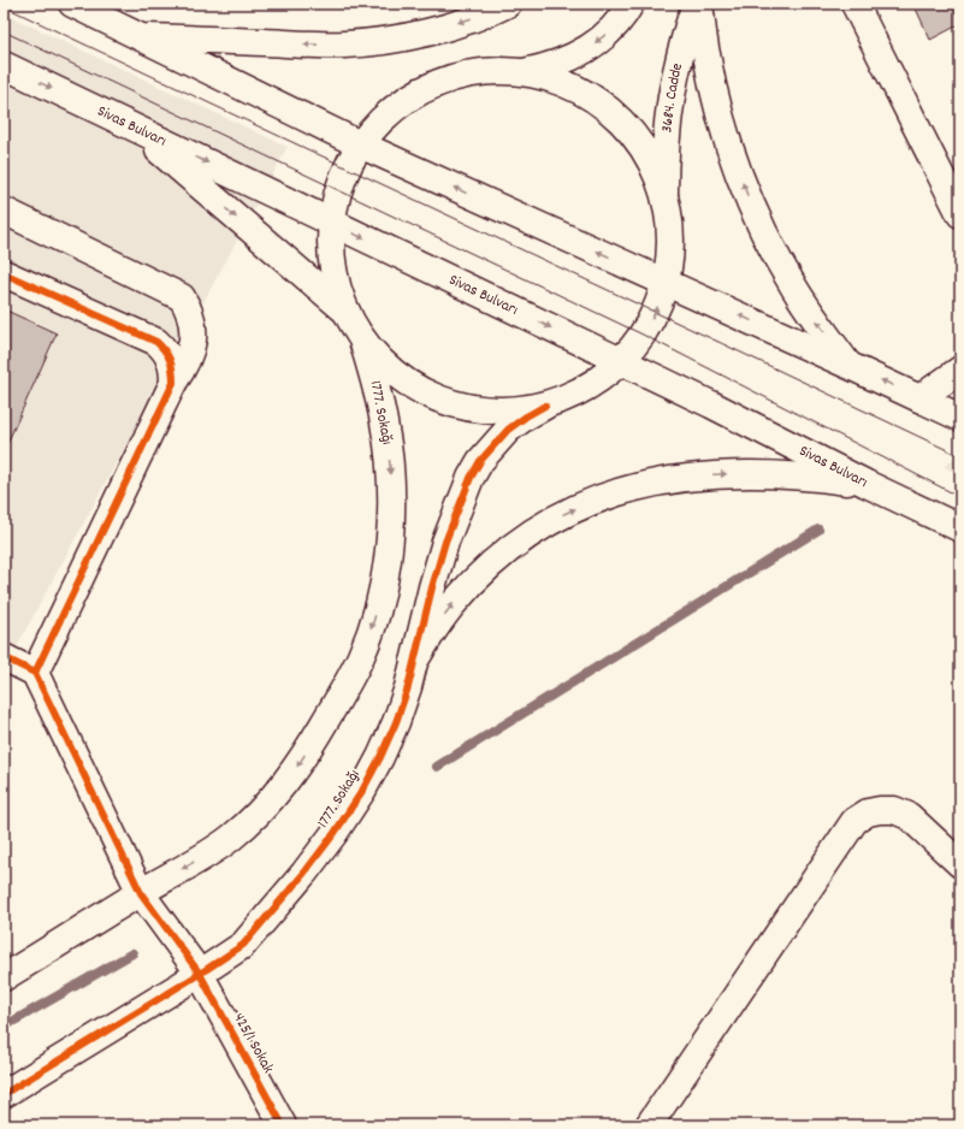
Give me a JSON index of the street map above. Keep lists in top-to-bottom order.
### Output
{
  "streets": {
    "main road": [
      "3684. Cadde",
      "Sivas Bulvarı",
      "1777. Sokağı",
      "425/1 Sokak"
    ]
  },
  "crossings": [
    ["1777. Sokağı", "425/1 Sokak"]
  ]
}
